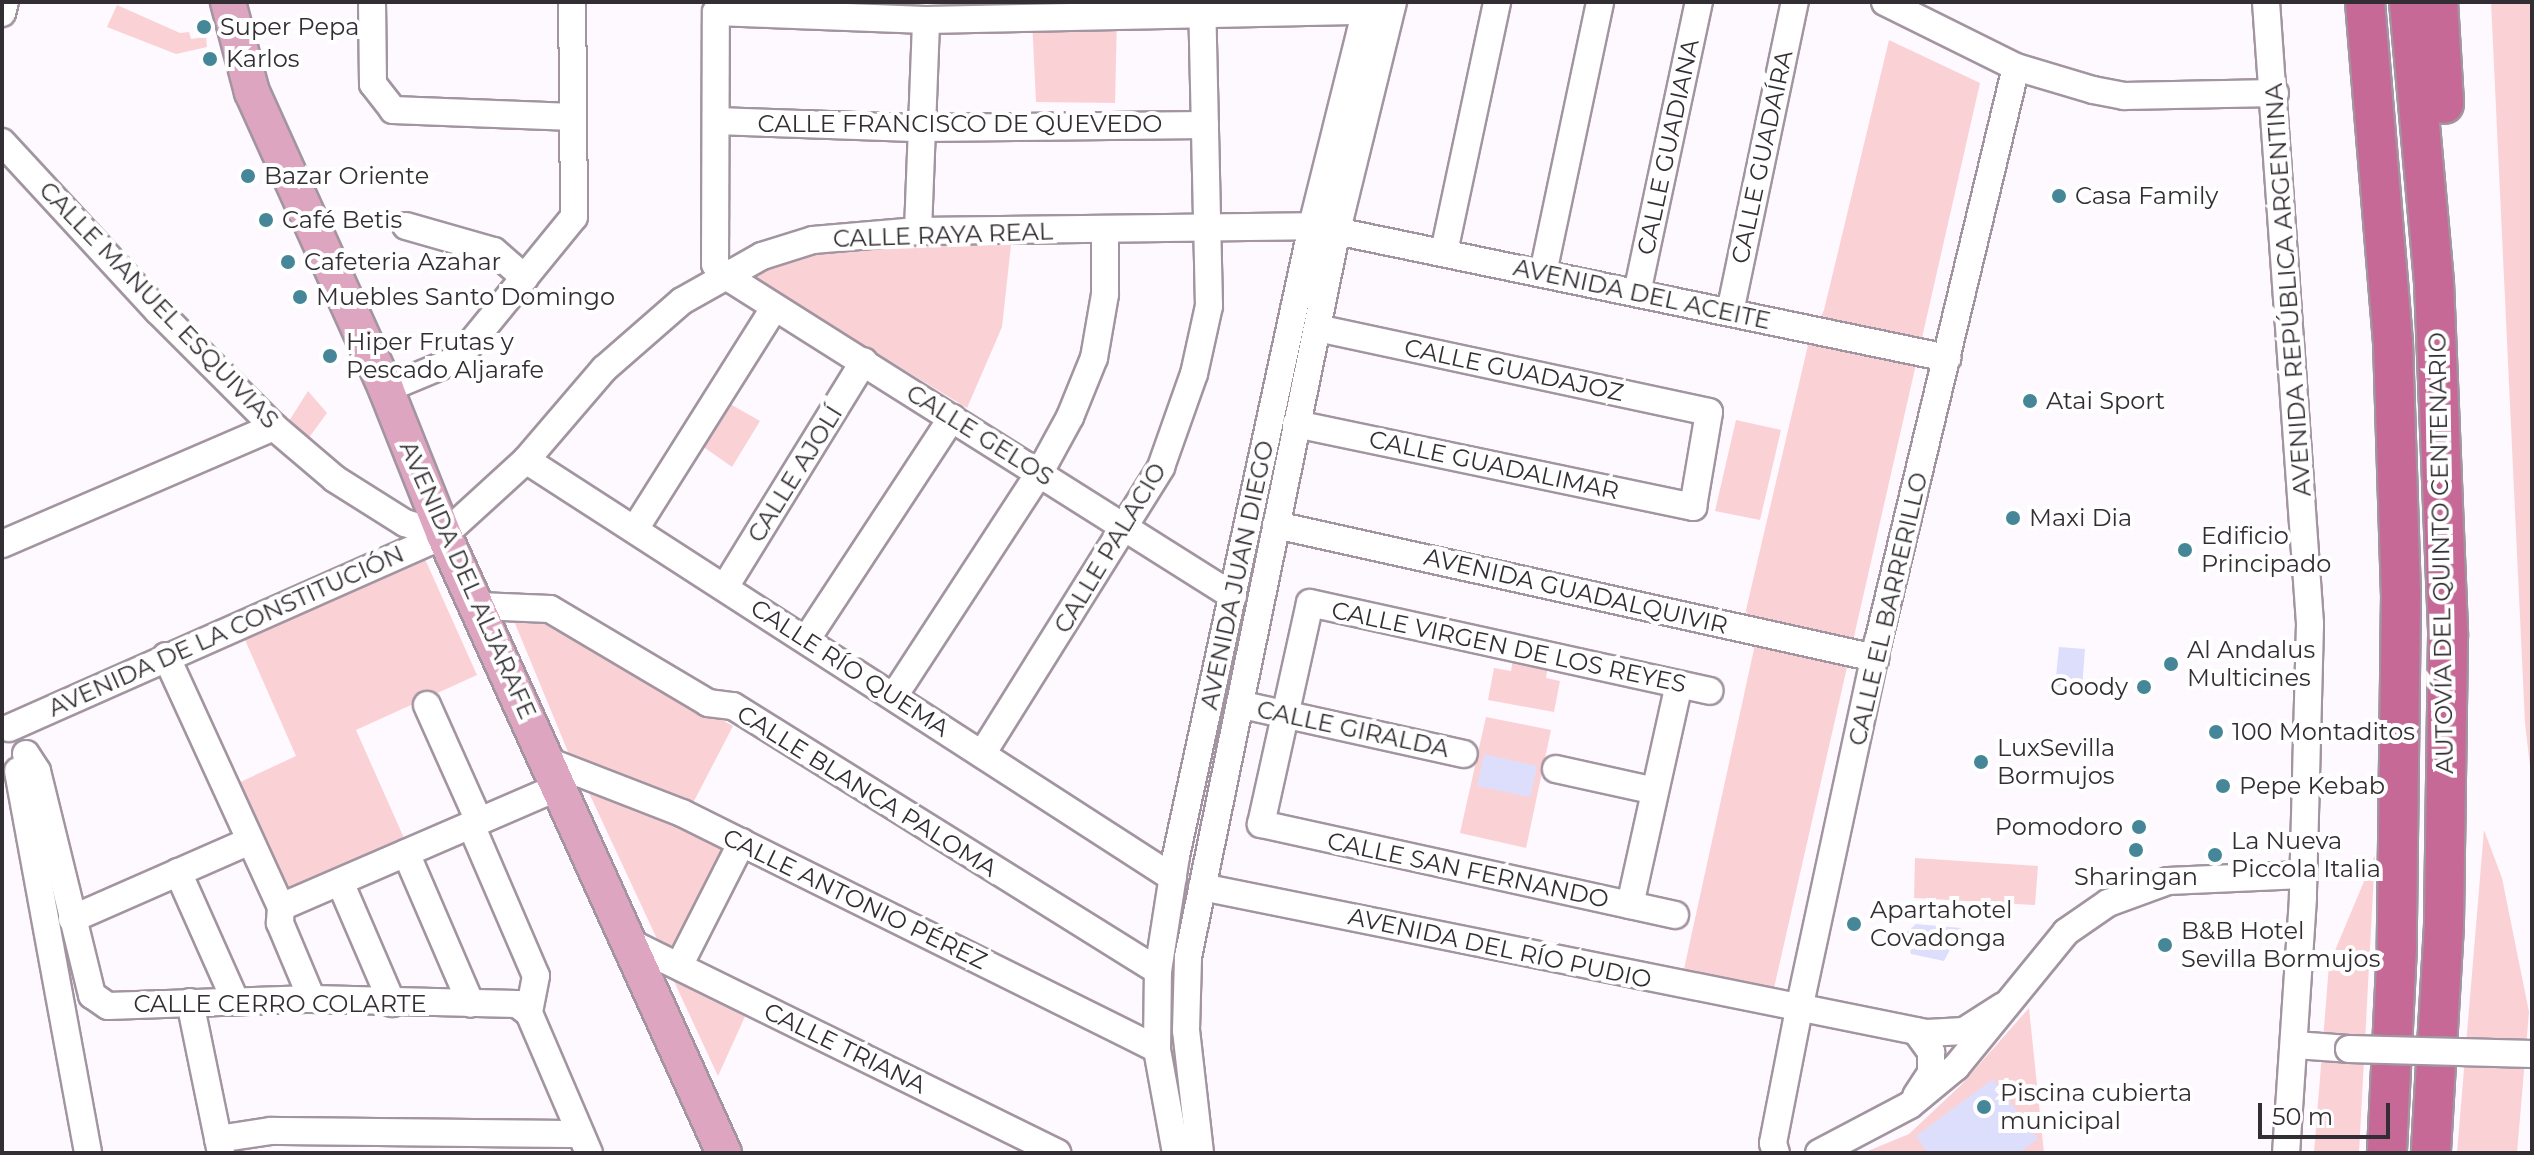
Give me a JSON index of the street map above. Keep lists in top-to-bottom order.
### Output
{
  "streets": {
    "highway": ["AUTOVÍA DEL QUINTO CENTENARIO"],
    "main road": ["AVENIDA DEL ALJARAFE"],
    "street": [
      "CALLE FRANCISCO DE QUEVEDO",
      "CALLE GUADIANA",
      "CALLE GUADAÍRA",
      "CALLE RAYA REAL",
      "AVENIDA REPÚBLICA ARGENTINA",
      "AVENIDA DEL ACEITE",
      "CALLE MANUEL ESQUIVIAS",
      "CALLE GUADAJOZ",
      "CALLE GELOS",
      "CALLE GUADALIMAR",
      "CALLE AJOLÍ",
      "CALLE PALACIO",
      "AVENIDA JUAN DIEGO",
      "AVENIDA GUADALQUIVIR",
      "CALLE EL BARRERILLO",
      "AVENIDA DE LA CONSTITUCIÓN",
      "CALLE VIRGEN DE LOS REYES",
      "CALLE RÍO QUEMA",
      "CALLE GIRALDA",
      "CALLE BLANCA PALOMA",
      "CALLE SAN FERNANDO",
      "CALLE ANTONIO PÉREZ",
      "AVENIDA DEL RÍO PUDIO",
      "CALLE CERRO COLARTE",
      "CALLE TRIANA"
    ]
  },
  "crossings": [
    ["CALLE FRANCISCO DE QUEVEDO", "CALLE PALACIO"],
    ["CALLE GUADIANA", "AVENIDA DEL ACEITE"],
    ["CALLE GUADAÍRA", "AVENIDA DEL ACEITE"],
    ["CALLE RAYA REAL", "AVENIDA DEL ACEITE"],
    ["CALLE RAYA REAL", "CALLE MANUEL ESQUIVIAS"],
    ["CALLE RAYA REAL", "CALLE GELOS"],
    ["CALLE RAYA REAL", "CALLE PALACIO"],
    ["CALLE RAYA REAL", "AVENIDA JUAN DIEGO"],
    ["CALLE RAYA REAL", "AVENIDA DEL ALJARAFE"],
    ["CALLE RAYA REAL", "AVENIDA DE LA CONSTITUCIÓN"],
    ["CALLE RAYA REAL", "CALLE RÍO QUEMA"],
    ["AVENIDA DEL ACEITE", "AVENIDA JUAN DIEGO"],
    ["AVENIDA DEL ACEITE", "CALLE EL BARRERILLO"],
    ["CALLE MANUEL ESQUIVIAS", "AVENIDA DEL ALJARAFE"],
    ["CALLE MANUEL ESQUIVIAS", "AVENIDA DE LA CONSTITUCIÓN"],
    ["CALLE GUADAJOZ", "CALLE GUADALIMAR"],
    ["CALLE GUADAJOZ", "AVENIDA JUAN DIEGO"],
    ["CALLE GELOS", "CALLE AJOLÍ"],
    ["CALLE GELOS", "CALLE PALACIO"],
    ["CALLE GELOS", "AVENIDA JUAN DIEGO"],
    ["CALLE GUADALIMAR", "AVENIDA JUAN DIEGO"],
    ["CALLE AJOLÍ", "CALLE RÍO QUEMA"],
    ["CALLE PALACIO", "CALLE RÍO QUEMA"],
    ["AVENIDA JUAN DIEGO", "AVENIDA GUADALQUIVIR"],
    ["AVENIDA JUAN DIEGO", "CALLE RÍO QUEMA"],
    ["AVENIDA JUAN DIEGO", "CALLE GIRALDA"],
    ["AVENIDA JUAN DIEGO", "CALLE BLANCA PALOMA"],
    ["AVENIDA JUAN DIEGO", "CALLE ANTONIO PÉREZ"],
    ["AVENIDA JUAN DIEGO", "AVENIDA DEL RÍO PUDIO"],
    ["AVENIDA DEL ALJARAFE", "AVENIDA DE LA CONSTITUCIÓN"],
    ["AVENIDA DEL ALJARAFE", "CALLE BLANCA PALOMA"],
    ["AVENIDA DEL ALJARAFE", "CALLE ANTONIO PÉREZ"],
    ["AVENIDA DEL ALJARAFE", "CALLE TRIANA"],
    ["AVENIDA GUADALQUIVIR", "CALLE EL BARRERILLO"],
    ["CALLE EL BARRERILLO", "AVENIDA DEL RÍO PUDIO"],
    ["CALLE VIRGEN DE LOS REYES", "CALLE GIRALDA"],
    ["CALLE VIRGEN DE LOS REYES", "CALLE SAN FERNANDO"],
    ["CALLE GIRALDA", "CALLE SAN FERNANDO"]
  ],
  "places": [
    "Super Pepa",
    "Karlos",
    "Bazar Oriente",
    "Casa Family",
    "Café Betis",
    "Cafeteria Azahar",
    "Muebles Santo Domingo",
    "Hiper Frutas y Pescado Aljarafe",
    "Atai Sport",
    "Maxi Dia",
    "Edificio Principado",
    "Al Andalus Multicines",
    "Goody",
    "100 Montaditos",
    "LuxSevilla Bormujos",
    "Pepe Kebab",
    "Pomodoro",
    "Sharingan",
    "La Nueva Piccola Italia",
    "Apartahotel Covadonga",
    "B&B Hotel Sevilla Bormujos",
    "Piscina cubierta municipal"
  ],
  "scale_bar": "50 m"
}
